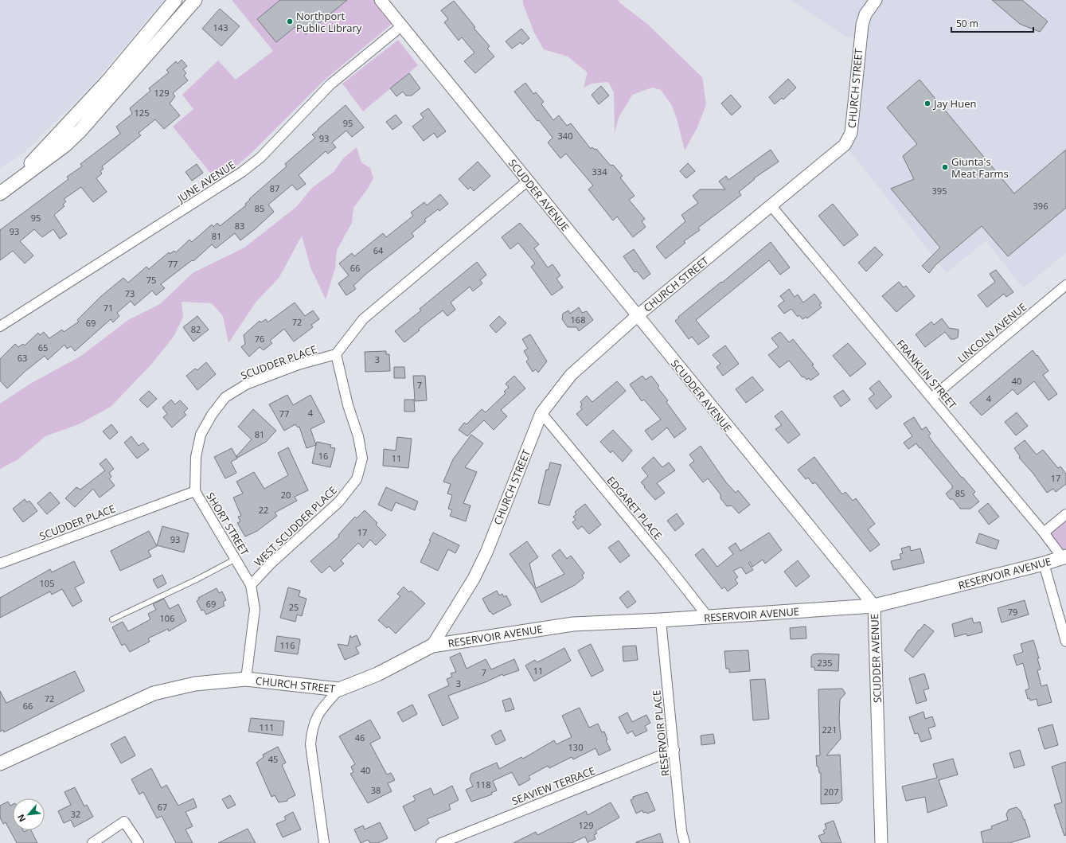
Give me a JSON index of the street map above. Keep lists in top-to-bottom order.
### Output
{
  "streets": {
    "main road": ["CHURCH STREET", "RESERVOIR AVENUE"],
    "street": [
      "JUNE AVENUE",
      "SCUDDER AVENUE",
      "LINCOLN AVENUE",
      "SCUDDER PLACE",
      "FRANKLIN STREET",
      "EDGARET PLACE",
      "SHORT STREET",
      "WEST SCUDDER PLACE",
      "RESERVOIR PLACE",
      "SEAVIEW TERRACE"
    ]
  },
  "crossings": [
    ["CHURCH STREET", "SCUDDER AVENUE"],
    ["CHURCH STREET", "FRANKLIN STREET"],
    ["CHURCH STREET", "EDGARET PLACE"],
    ["CHURCH STREET", "SHORT STREET"],
    ["CHURCH STREET", "RESERVOIR AVENUE"],
    ["JUNE AVENUE", "SCUDDER AVENUE"],
    ["SCUDDER AVENUE", "RESERVOIR AVENUE"],
    ["LINCOLN AVENUE", "FRANKLIN STREET"],
    ["SCUDDER PLACE", "SHORT STREET"],
    ["SCUDDER PLACE", "WEST SCUDDER PLACE"],
    ["FRANKLIN STREET", "RESERVOIR AVENUE"],
    ["EDGARET PLACE", "RESERVOIR AVENUE"],
    ["SHORT STREET", "WEST SCUDDER PLACE"],
    ["RESERVOIR AVENUE", "RESERVOIR PLACE"],
    ["RESERVOIR PLACE", "SEAVIEW TERRACE"]
  ],
  "places": ["Northport Public Library", "Jay Huen", "Giunta's Meat Farms"],
  "house_numbers": [
    "143",
    "129",
    "125",
    "95",
    "340",
    "93",
    "334",
    "87",
    "395",
    "396",
    "85",
    "95",
    "83",
    "93",
    "81",
    "64",
    "77",
    "66",
    "75",
    "73",
    "71",
    "168",
    "72",
    "69",
    "82",
    "76",
    "65",
    "63",
    "3",
    "40",
    "7",
    "4",
    "4",
    "77",
    "81",
    "16",
    "11",
    "17",
    "85",
    "20",
    "22",
    "17",
    "93",
    "105",
    "69",
    "25",
    "79",
    "106",
    "116",
    "235",
    "11",
    "7",
    "3",
    "72",
    "66",
    "111",
    "221",
    "46",
    "130",
    "45",
    "40",
    "118",
    "38",
    "207",
    "67",
    "32",
    "129"
  ],
  "scale_bar": "50 m",
  "north": "bottom left"
}
